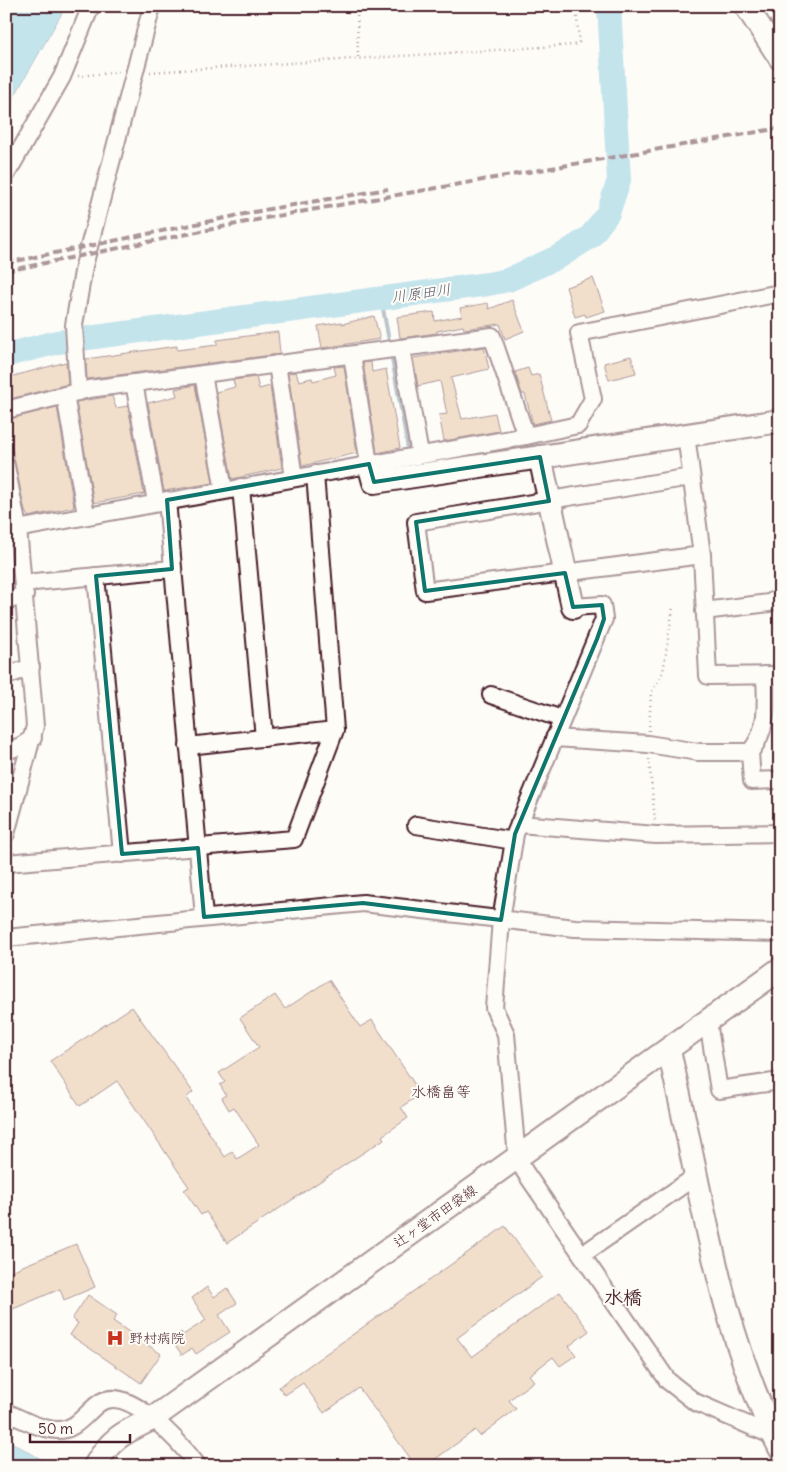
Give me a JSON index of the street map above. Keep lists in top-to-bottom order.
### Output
{
  "streets": {
    "street": ["辻ヶ堂市田袋線"]
  },
  "districts": ["水橋畠等", "水橋"],
  "water": ["川原田川"],
  "places": {
    "hospital": ["野村病院"]
  },
  "scale_bar": "50 m"
}
